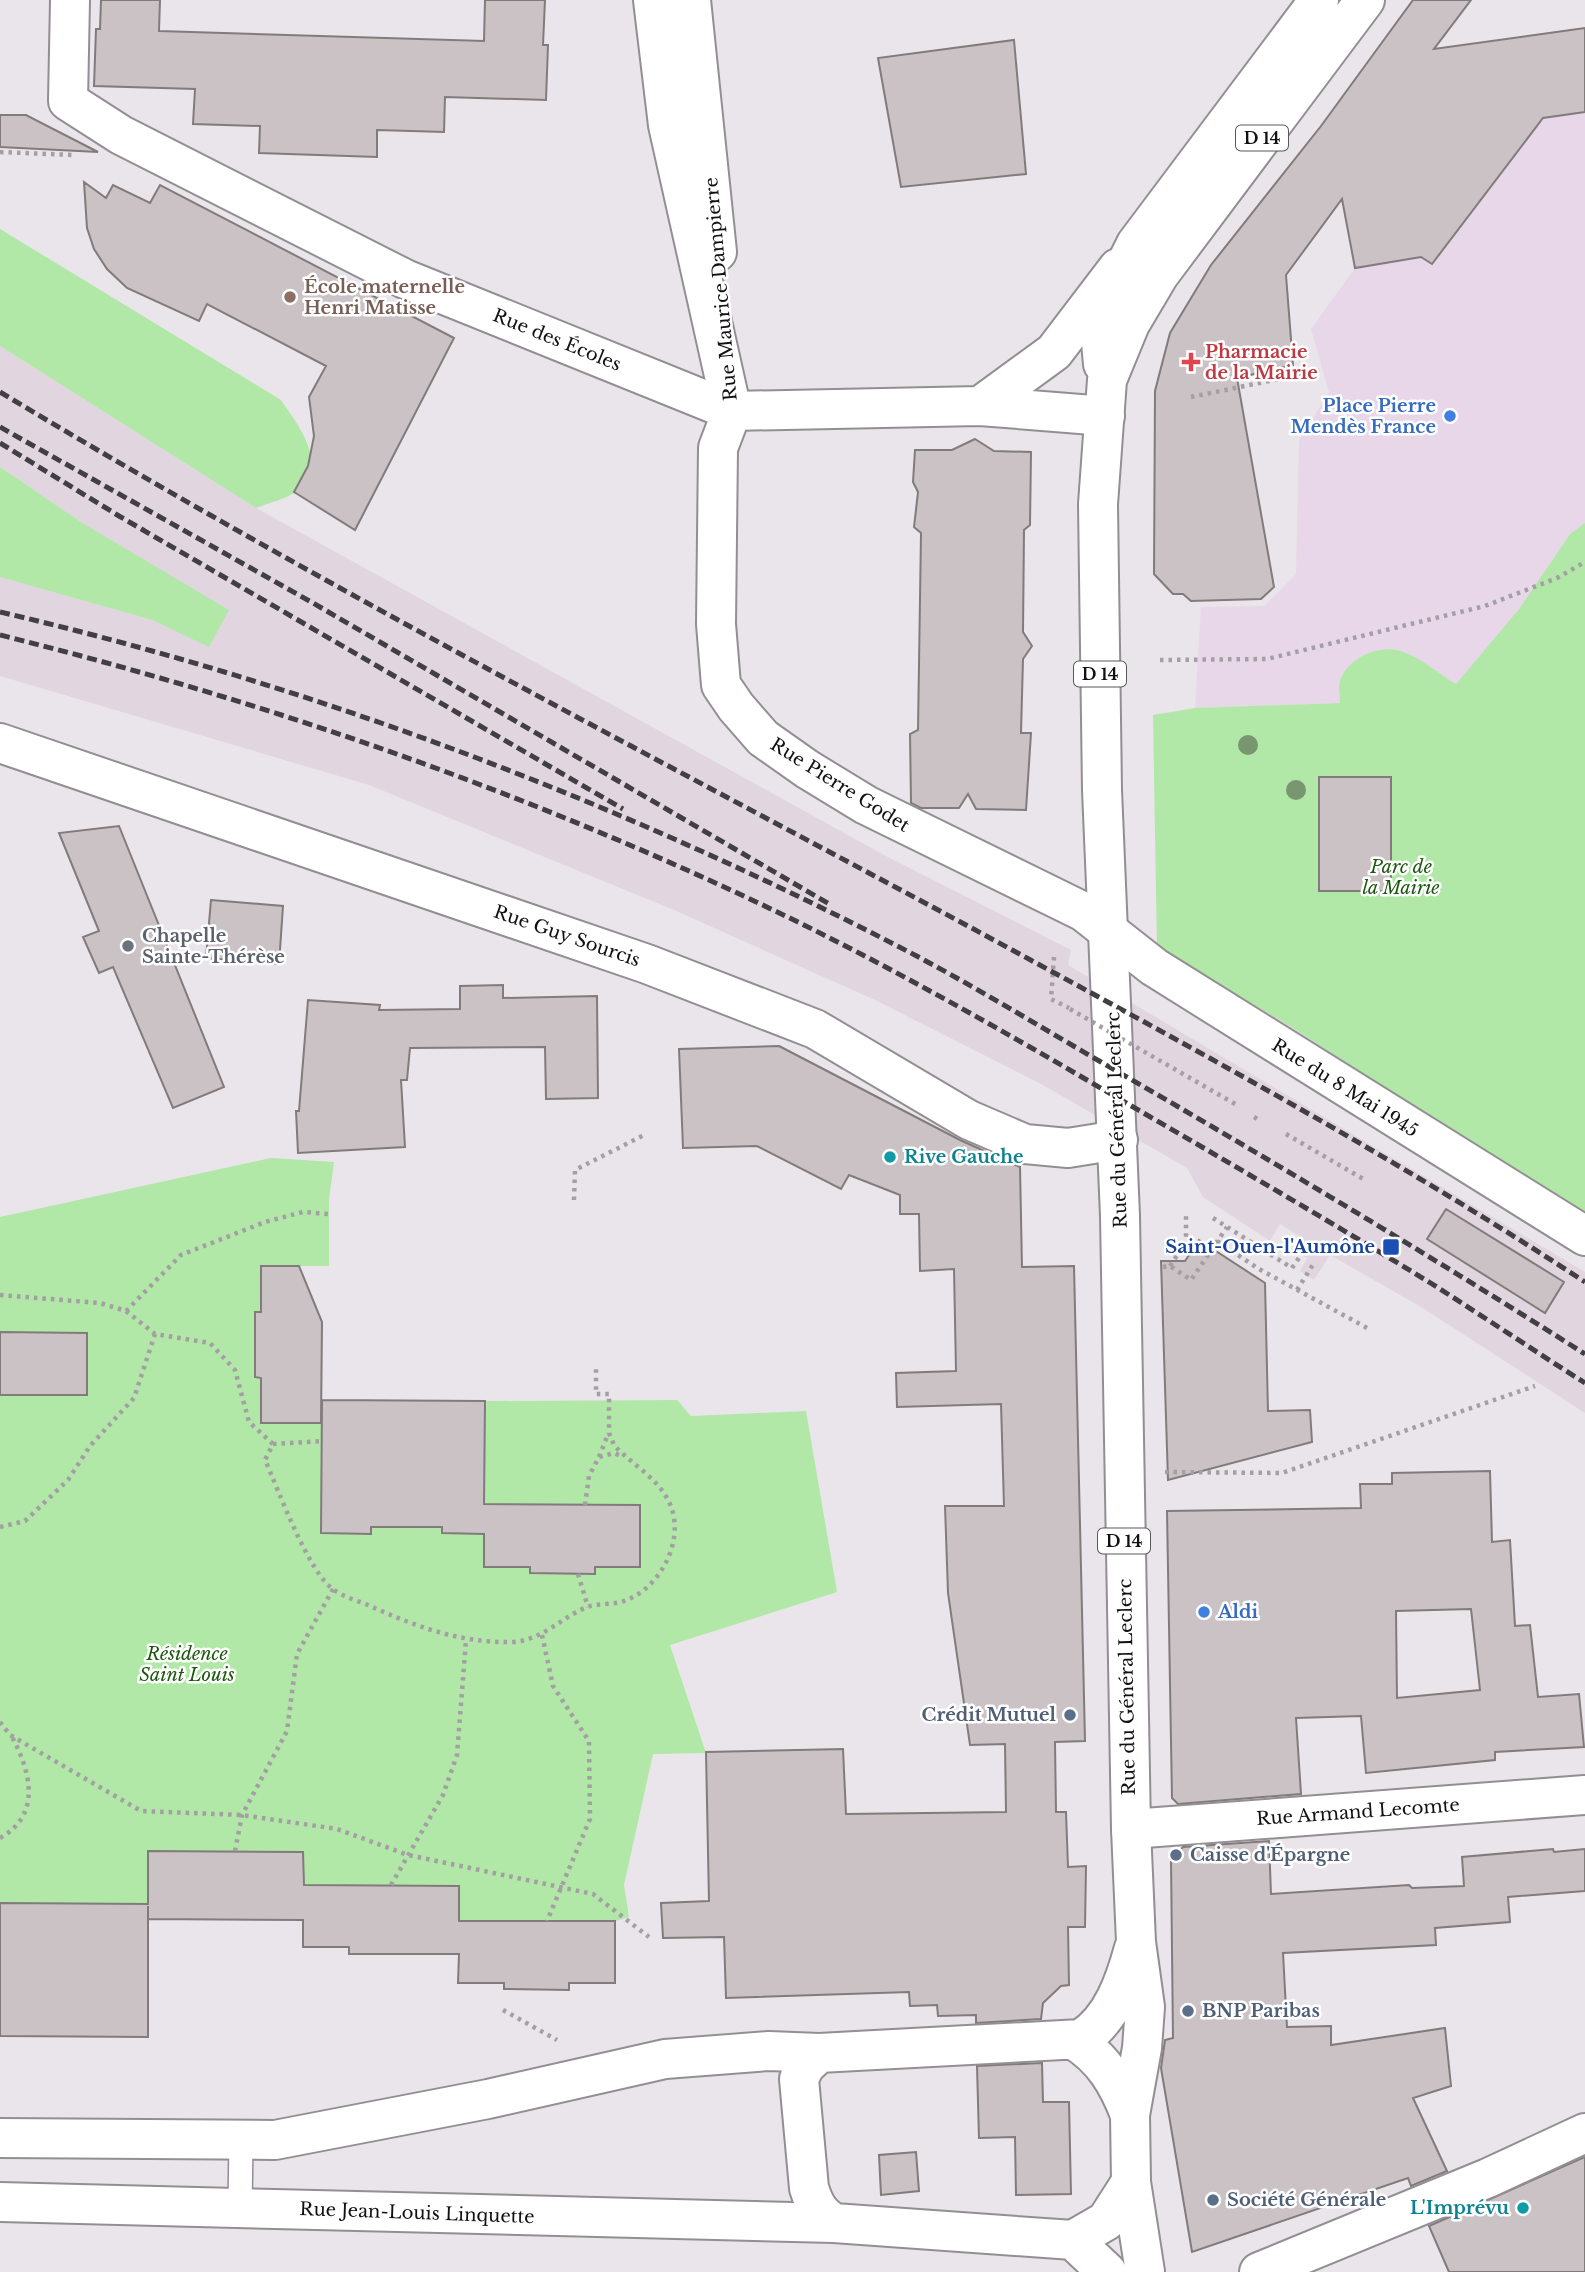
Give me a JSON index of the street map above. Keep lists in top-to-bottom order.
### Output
{
  "streets": {
    "street": [
      "D 14",
      "Rue Maurice Dampierre",
      "Rue des Écoles",
      "Rue Pierre Godet",
      "Rue Guy Sourcis",
      "Rue du 8 Mai 1945",
      "Rue du Général Leclerc",
      "Rue Armand Lecomte",
      "Rue Jean-Louis Linquette"
    ]
  },
  "crossings": [
    ["D 14", "Rue des Écoles"],
    ["D 14", "Rue Pierre Godet"],
    ["D 14", "Rue du 8 Mai 1945"],
    ["D 14", "Rue du Général Leclerc"],
    ["Rue Maurice Dampierre", "Rue des Écoles"],
    ["Rue Maurice Dampierre", "Rue Pierre Godet"],
    ["Rue des Écoles", "Rue Pierre Godet"],
    ["Rue Pierre Godet", "Rue du 8 Mai 1945"],
    ["Rue Pierre Godet", "Rue du Général Leclerc"],
    ["Rue Guy Sourcis", "Rue du Général Leclerc"],
    ["Rue du 8 Mai 1945", "Rue du Général Leclerc"],
    ["Rue du Général Leclerc", "Rue Armand Lecomte"]
  ],
  "parks": ["Parc de la Mairie", "Résidence Saint Louis"],
  "places": {
    "other": [
      "École maternelle Henri Matisse",
      "Place Pierre Mendès France",
      "Chapelle Sainte-Thérèse",
      "Rive Gauche",
      "Aldi",
      "Crédit Mutuel",
      "Caisse d'Épargne",
      "BNP Paribas",
      "Société Générale",
      "L'Imprévu"
    ],
    "health": ["Pharmacie de la Mairie"],
    "transit": ["Saint-Ouen-l'Aumône"]
  }
}
